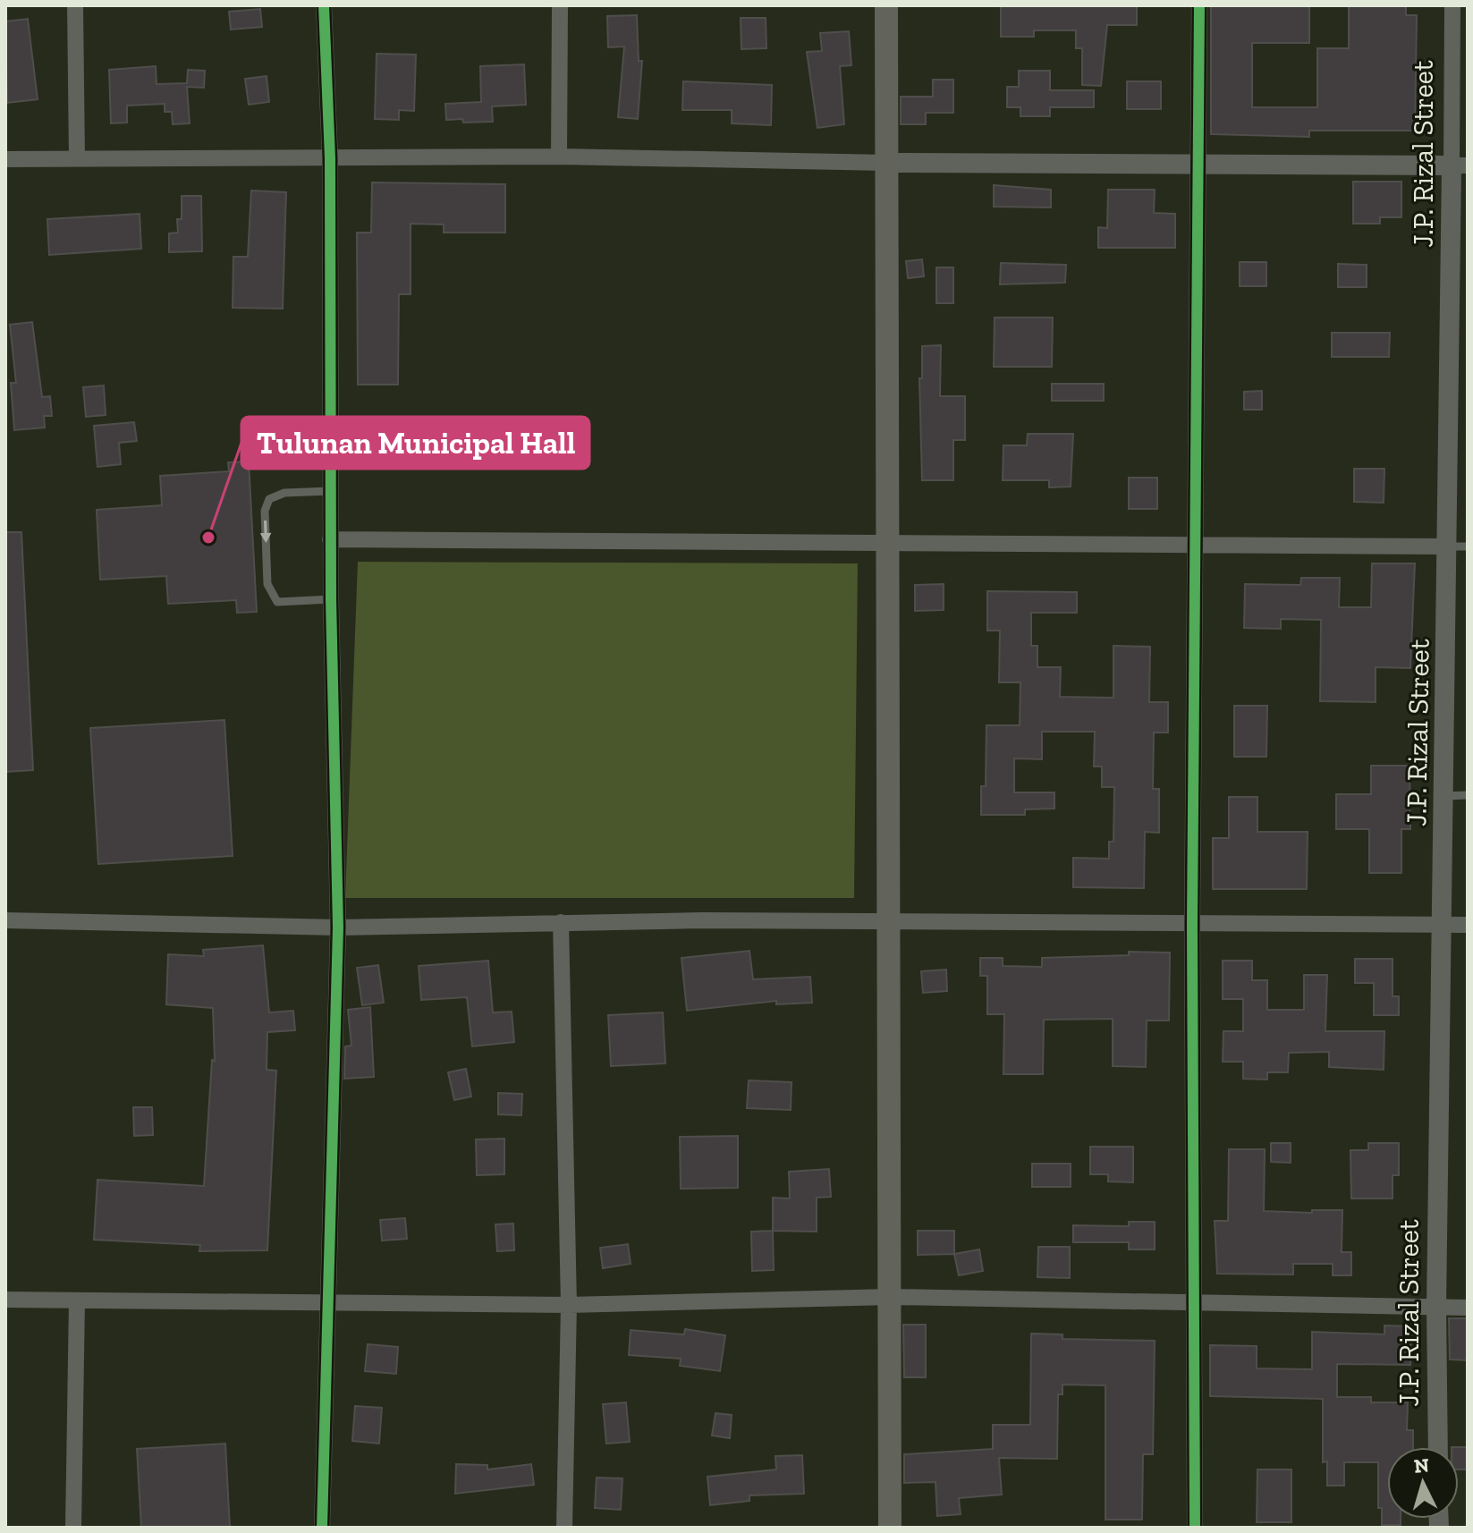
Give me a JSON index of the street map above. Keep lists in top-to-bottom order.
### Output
{
  "streets": {
    "street": ["J.P. Rizal Street"]
  },
  "places": ["Tulunan Municipal Hall"],
  "north": "top"
}
